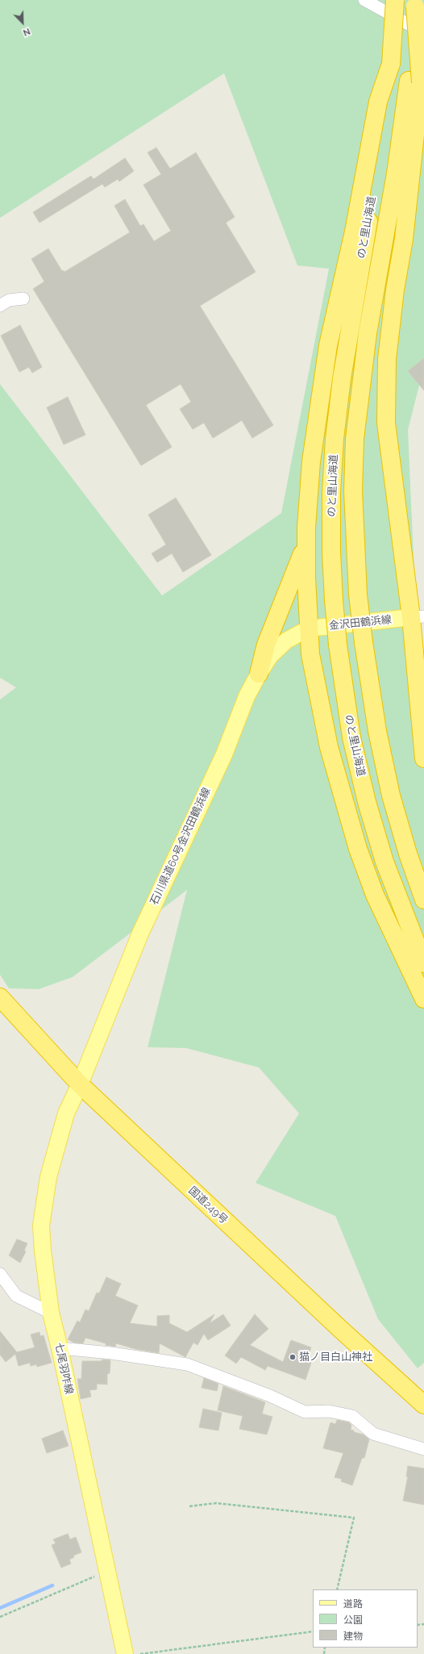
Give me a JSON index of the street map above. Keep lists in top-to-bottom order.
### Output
{
  "streets": {
    "highway": ["のと里山海道", "国道249号"],
    "main road": ["金沢田鶴浜線", "石川県道60号金沢田鶴浜線", "七尾羽咋線"]
  },
  "crossings": [
    ["金沢田鶴浜線", "石川県道60号金沢田鶴浜線"],
    ["石川県道60号金沢田鶴浜線", "国道249号"],
    ["石川県道60号金沢田鶴浜線", "七尾羽咋線"],
    ["国道249号", "七尾羽咋線"]
  ],
  "places": ["猫ノ目白山神社"],
  "legend": ["道路", "公園", "建物"],
  "north": "bottom right"
}
